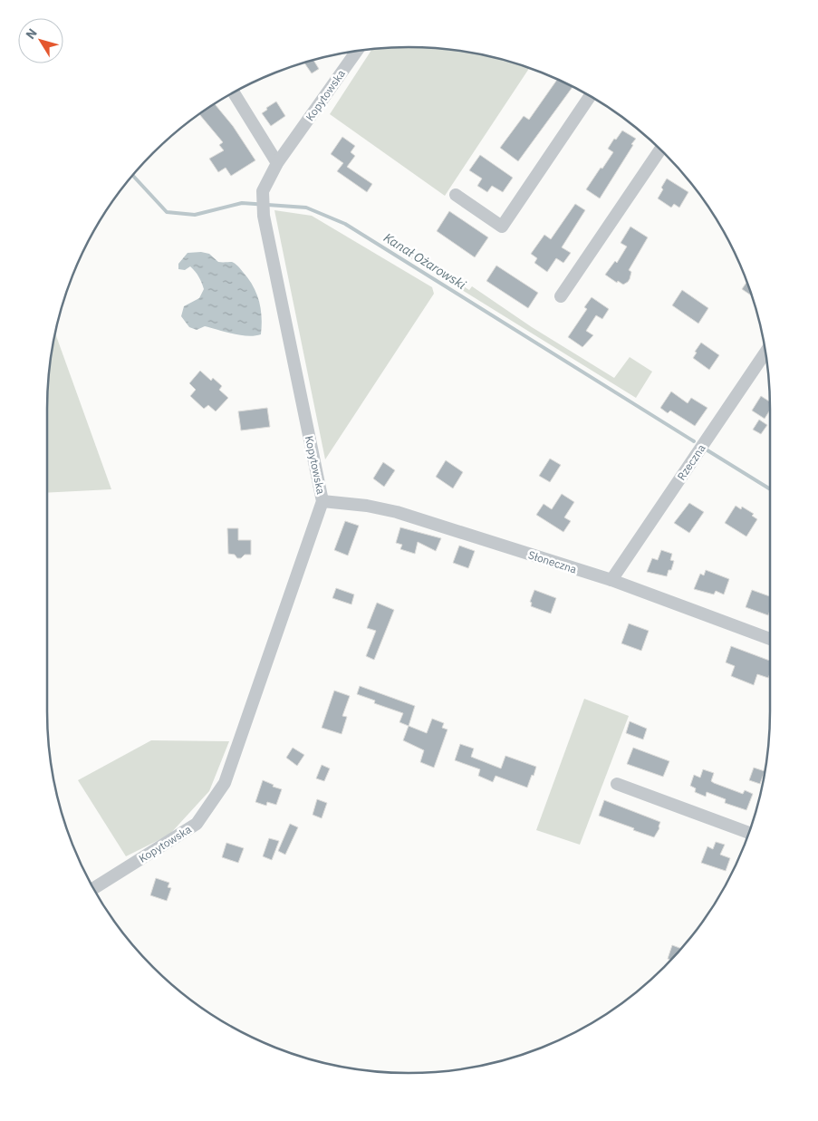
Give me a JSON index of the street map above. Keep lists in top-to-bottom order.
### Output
{
  "streets": {
    "street": ["Kopytowska", "Rzeczna", "Słoneczna"]
  },
  "crossings": [
    ["Kopytowska", "Słoneczna"],
    ["Rzeczna", "Słoneczna"]
  ],
  "water": ["Kanał Ożarowski"],
  "north": "top left"
}
